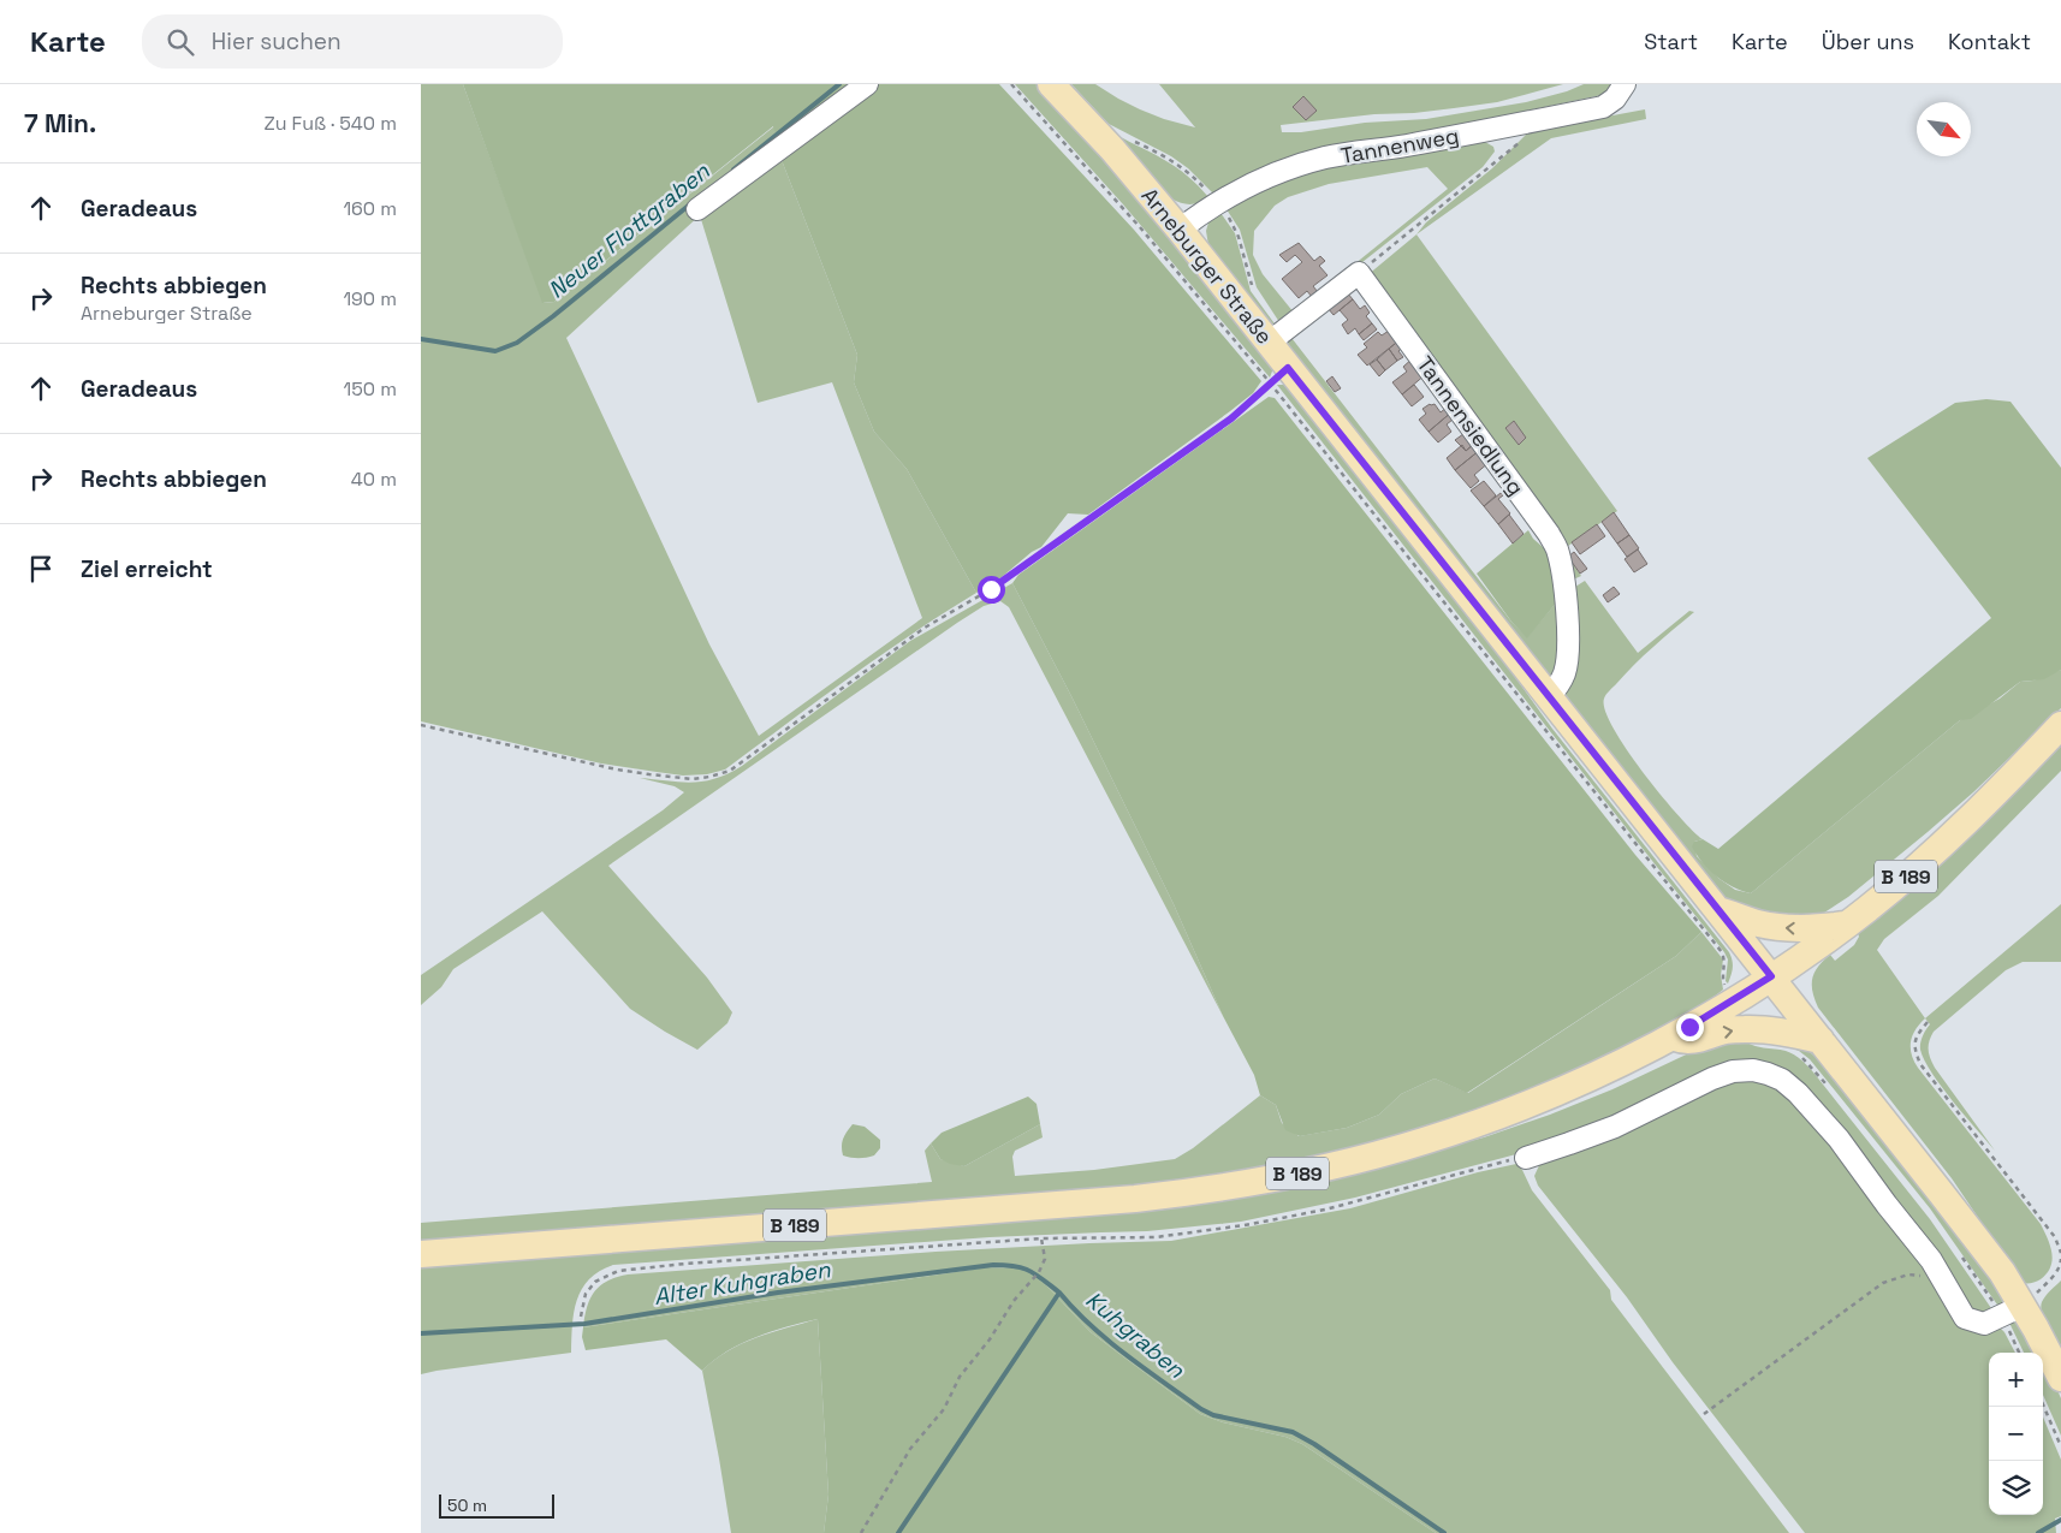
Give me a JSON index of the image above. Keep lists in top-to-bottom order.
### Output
{
  "streets": {
    "main road": ["Arneburger Straße", "B 189"],
    "street": ["Tannenweg", "Tannensiedlung"]
  },
  "crossings": [
    ["Tannenweg", "Arneburger Straße"],
    ["Arneburger Straße", "Tannensiedlung"],
    ["Arneburger Straße", "B 189"]
  ],
  "water": ["Neuer Flottgraben", "Alter Kuhgraben", "Kuhgraben"],
  "scale_bar": "50 m",
  "north": "bottom right",
  "page": {
    "header": "Karte",
    "search": "Hier suchen",
    "nav": [
      "Start",
      "Karte",
      "Über uns",
      "Kontakt"
    ],
    "heading": ["7 Min.", "Zu Fuß · 540 m"],
    "list": [
      ["Geradeaus", "160 m"],
      ["Rechts abbiegen", "Arneburger Straße", "190 m"],
      ["Geradeaus", "150 m"],
      ["Rechts abbiegen", "40 m"],
      "Ziel erreicht"
    ],
    "map_buttons": ["+", "−"],
    "scale": "50 m"
  }
}
